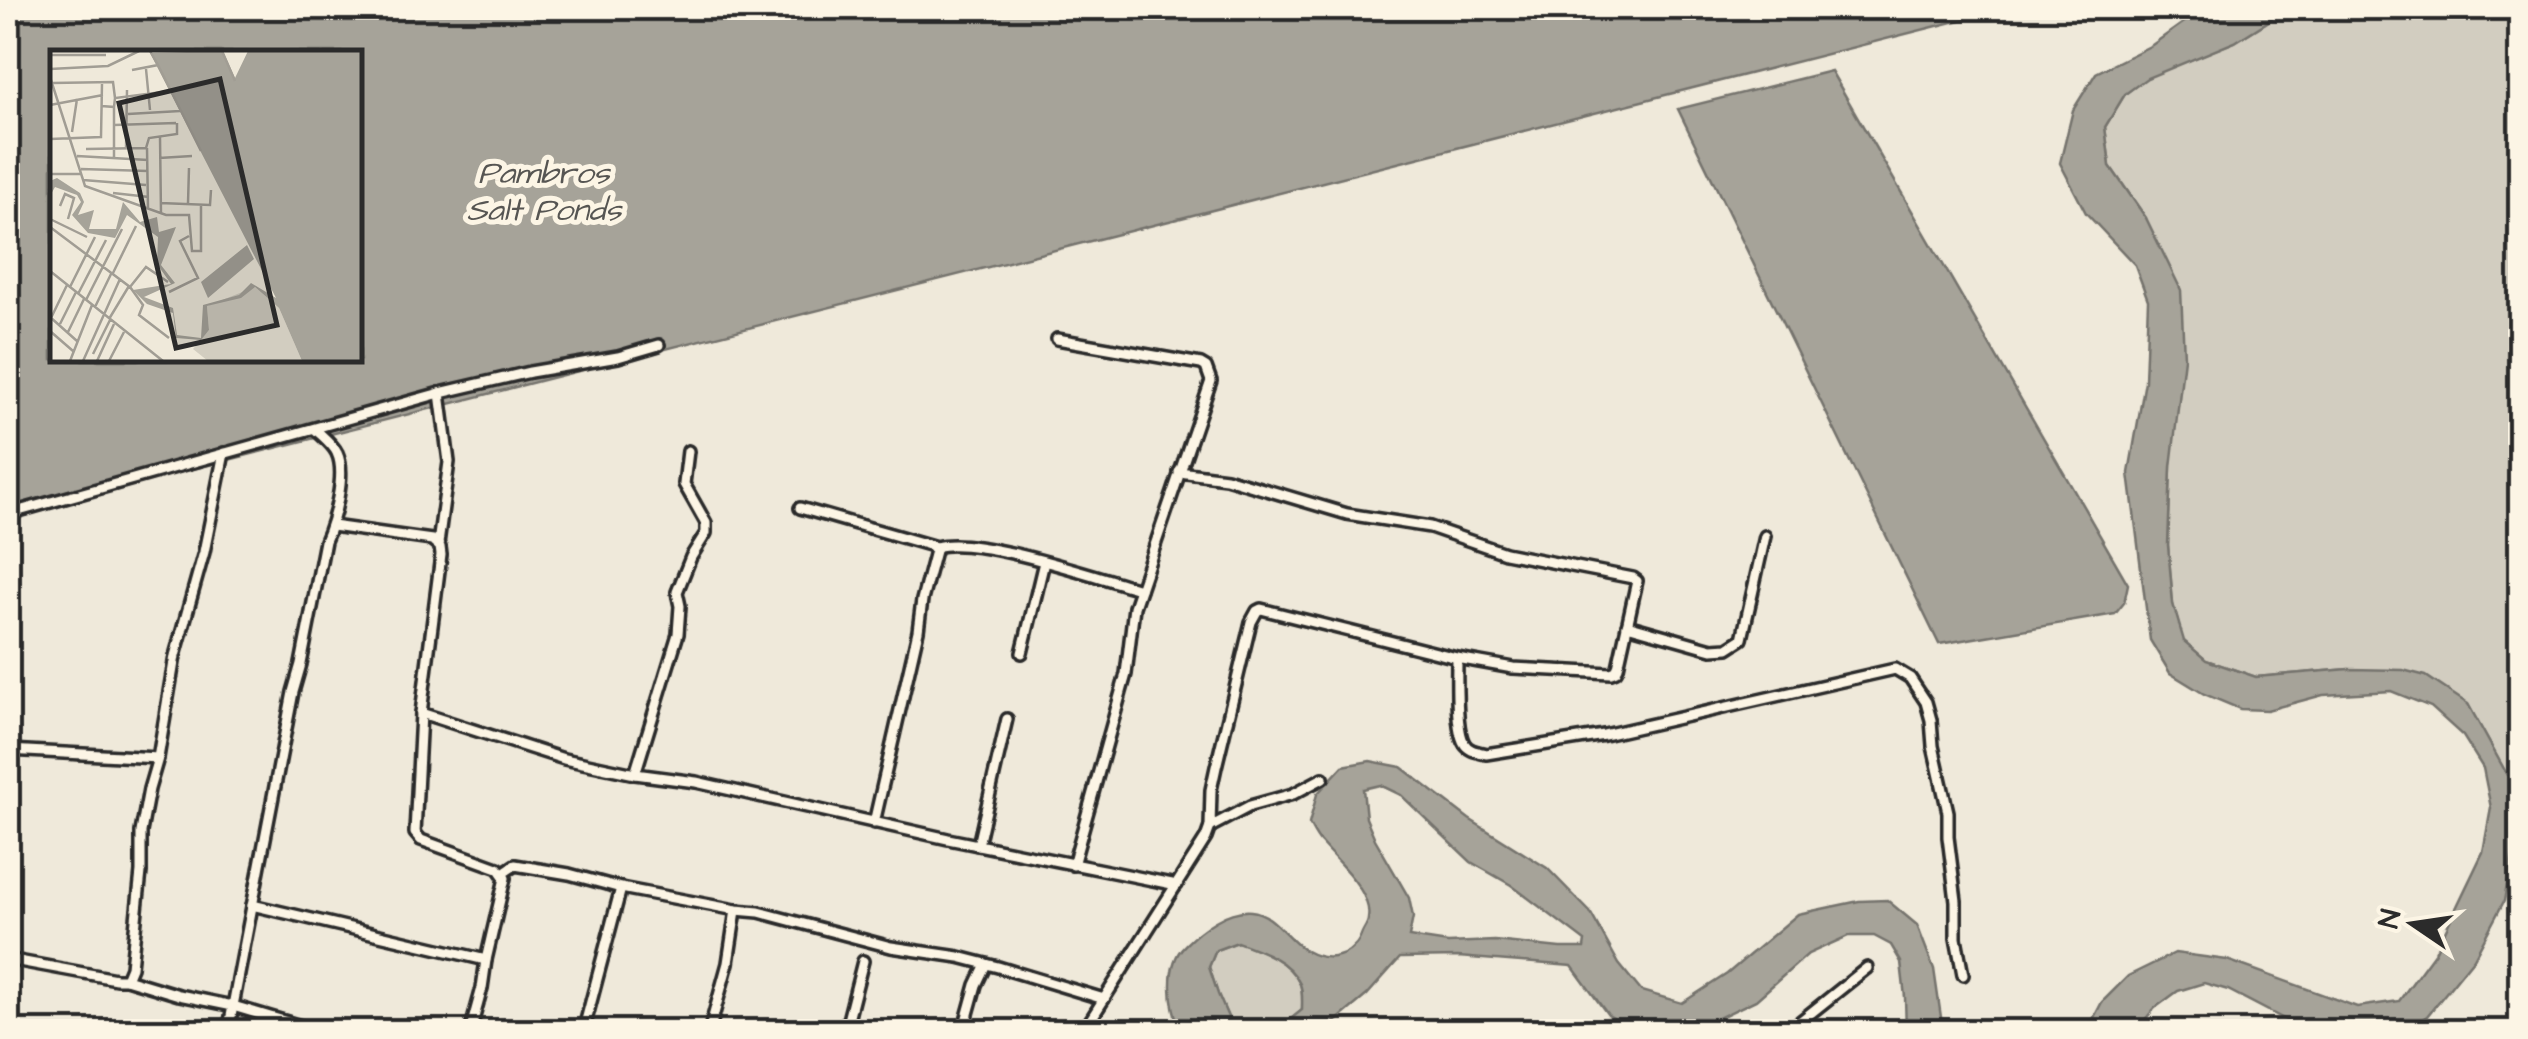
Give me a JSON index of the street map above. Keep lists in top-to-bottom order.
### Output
{
  "water": ["Pambros Salt Ponds"],
  "north": "left"
}
